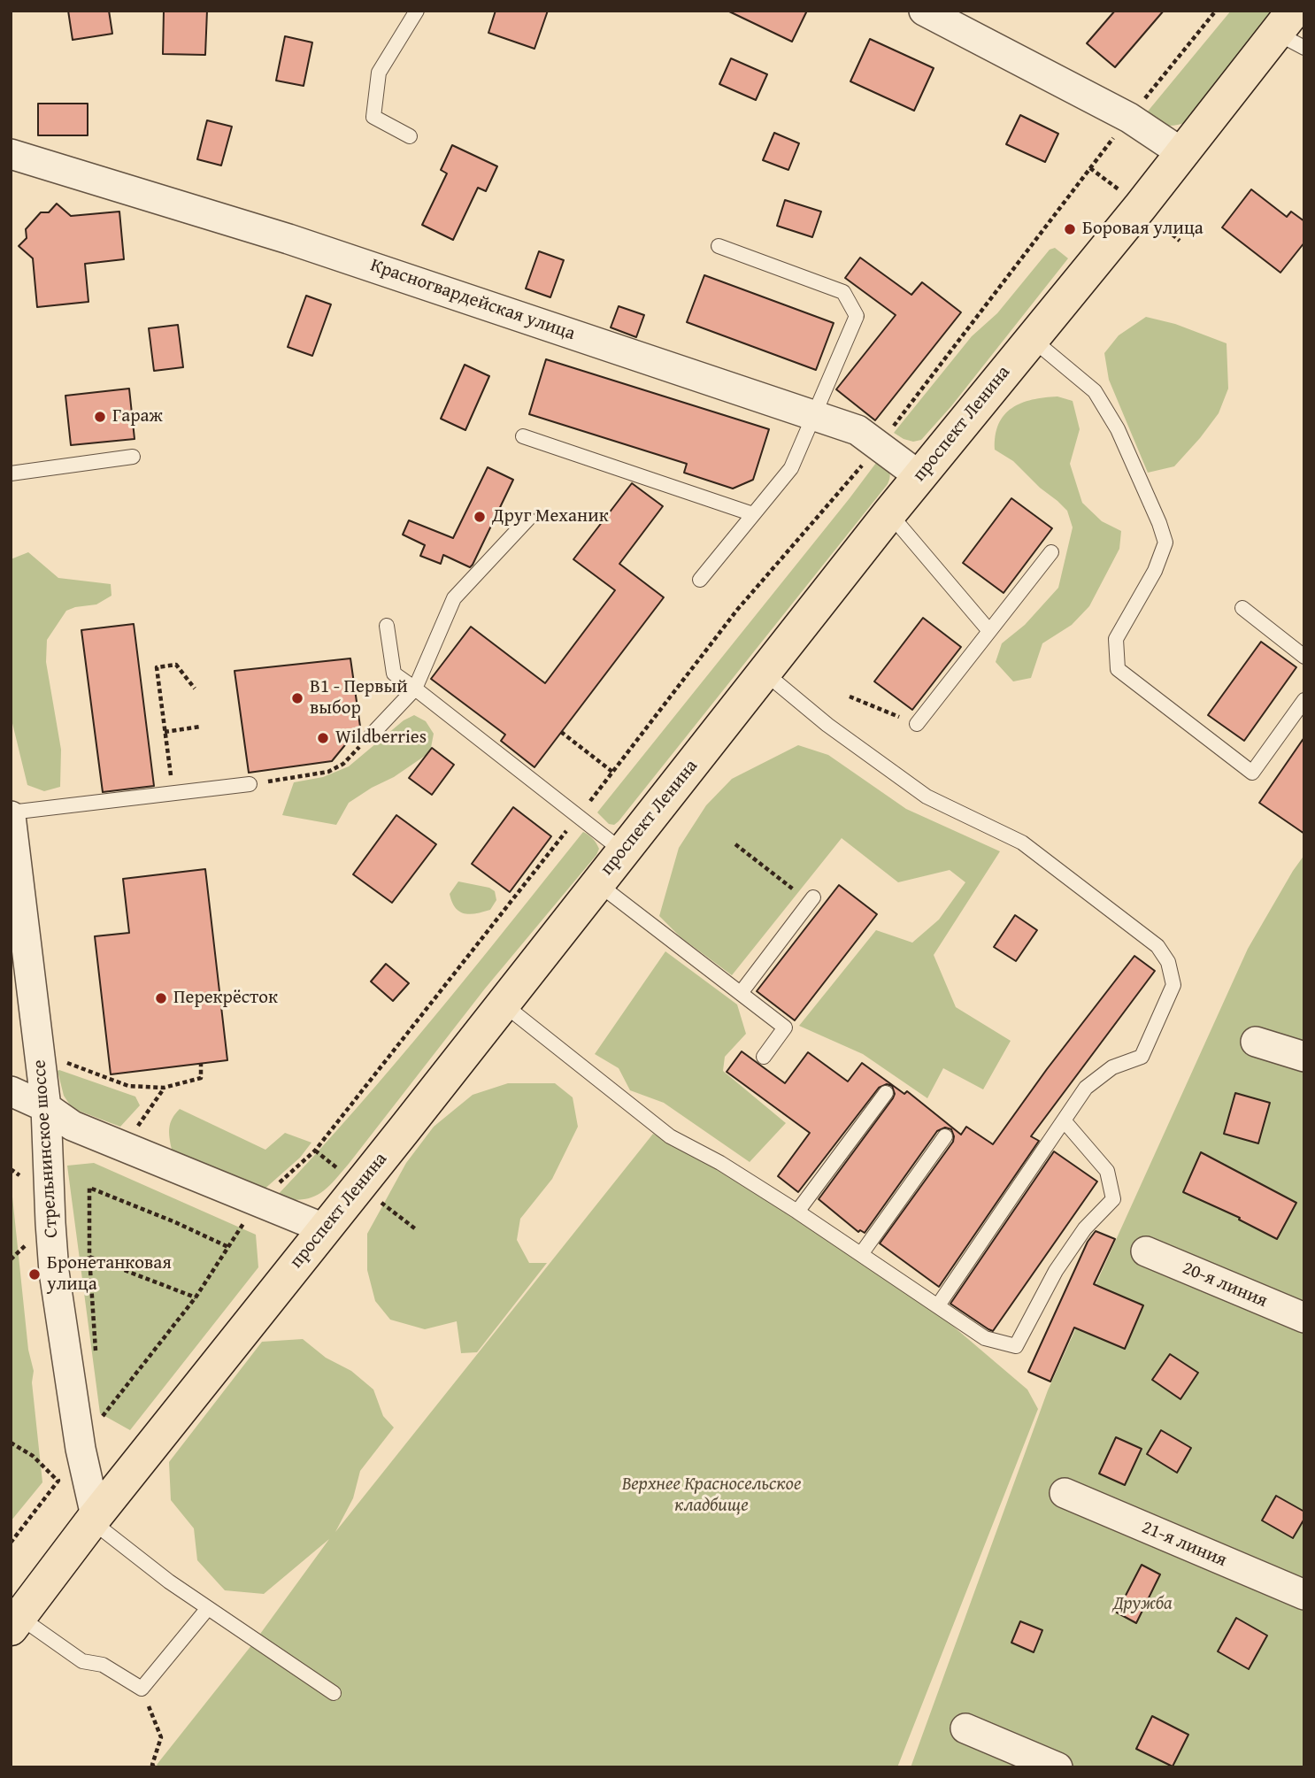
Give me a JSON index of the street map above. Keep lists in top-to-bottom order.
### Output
{
  "streets": {
    "main road": ["проспект Ленина"],
    "street": [
      "Красногвардейская улица",
      "Стрельнинское шоссе",
      "20-я линия",
      "21-я линия"
    ]
  },
  "crossings": [
    ["Красногвардейская улица", "проспект Ленина"],
    ["проспект Ленина", "Стрельнинское шоссе"]
  ],
  "parks": ["Верхнее Красносельское кладбище", "Дружба"],
  "places": [
    "Боровая улица",
    "Гараж",
    "Друг Механик",
    "В1 - Первый выбор",
    "Wildberries",
    "Перекрёсток",
    "Бронетанковая улица"
  ]
}
